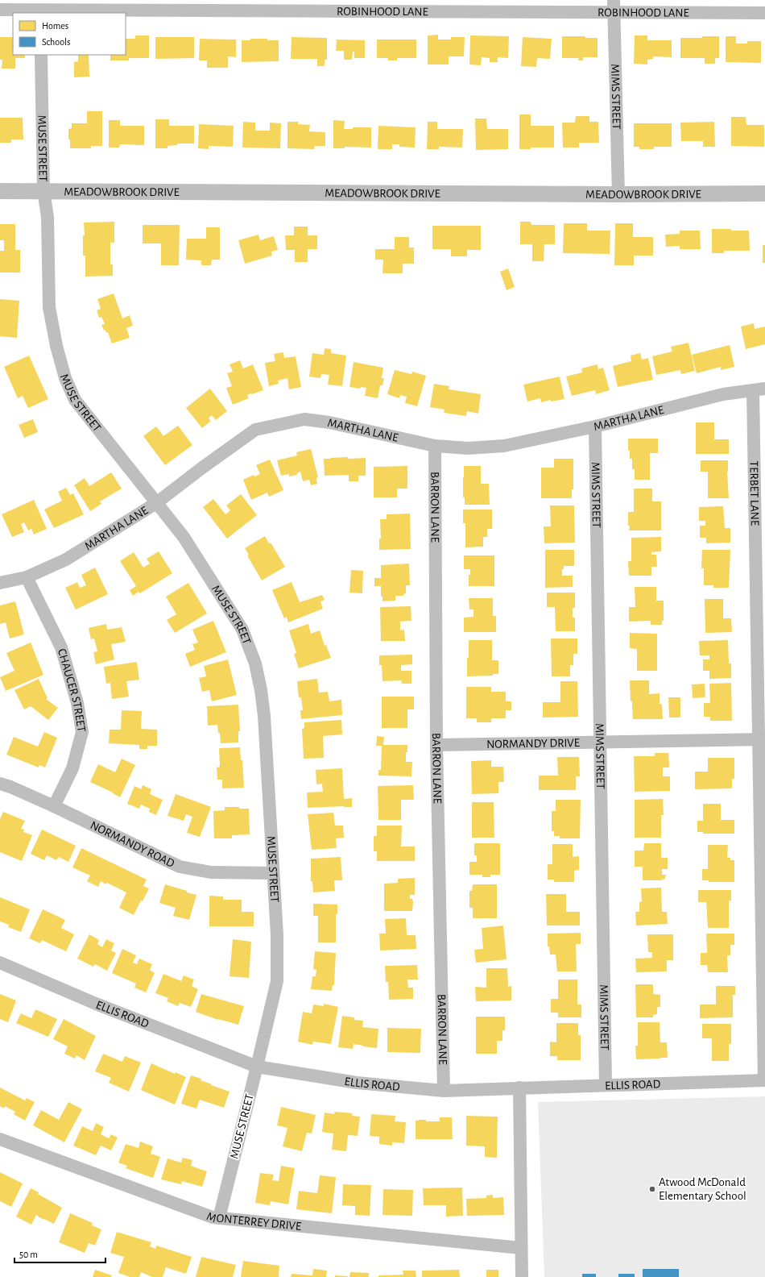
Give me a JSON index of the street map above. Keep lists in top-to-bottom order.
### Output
{
  "streets": {
    "main road": ["MEADOWBROOK DRIVE"],
    "street": [
      "ROBINHOOD LANE",
      "MIMS STREET",
      "MUSE STREET",
      "MARTHA LANE",
      "TERBET LANE",
      "BARRON LANE",
      "CHAUCER STREET",
      "NORMANDY DRIVE",
      "NORMANDY ROAD",
      "ELLIS ROAD",
      "MONTERREY DRIVE"
    ]
  },
  "crossings": [
    ["ROBINHOOD LANE", "MIMS STREET"],
    ["MIMS STREET", "MEADOWBROOK DRIVE"],
    ["MIMS STREET", "MARTHA LANE"],
    ["MIMS STREET", "NORMANDY DRIVE"],
    ["MIMS STREET", "ELLIS ROAD"],
    ["MUSE STREET", "MEADOWBROOK DRIVE"],
    ["MUSE STREET", "MARTHA LANE"],
    ["MUSE STREET", "NORMANDY ROAD"],
    ["MUSE STREET", "ELLIS ROAD"],
    ["MUSE STREET", "MONTERREY DRIVE"],
    ["MARTHA LANE", "TERBET LANE"],
    ["MARTHA LANE", "BARRON LANE"],
    ["MARTHA LANE", "CHAUCER STREET"],
    ["TERBET LANE", "NORMANDY DRIVE"],
    ["TERBET LANE", "ELLIS ROAD"],
    ["BARRON LANE", "NORMANDY DRIVE"],
    ["BARRON LANE", "ELLIS ROAD"],
    ["CHAUCER STREET", "NORMANDY ROAD"]
  ],
  "places": ["Atwood McDonald Elementary School"],
  "legend": ["Homes", "Schools"],
  "scale_bar": "50 m"
}
